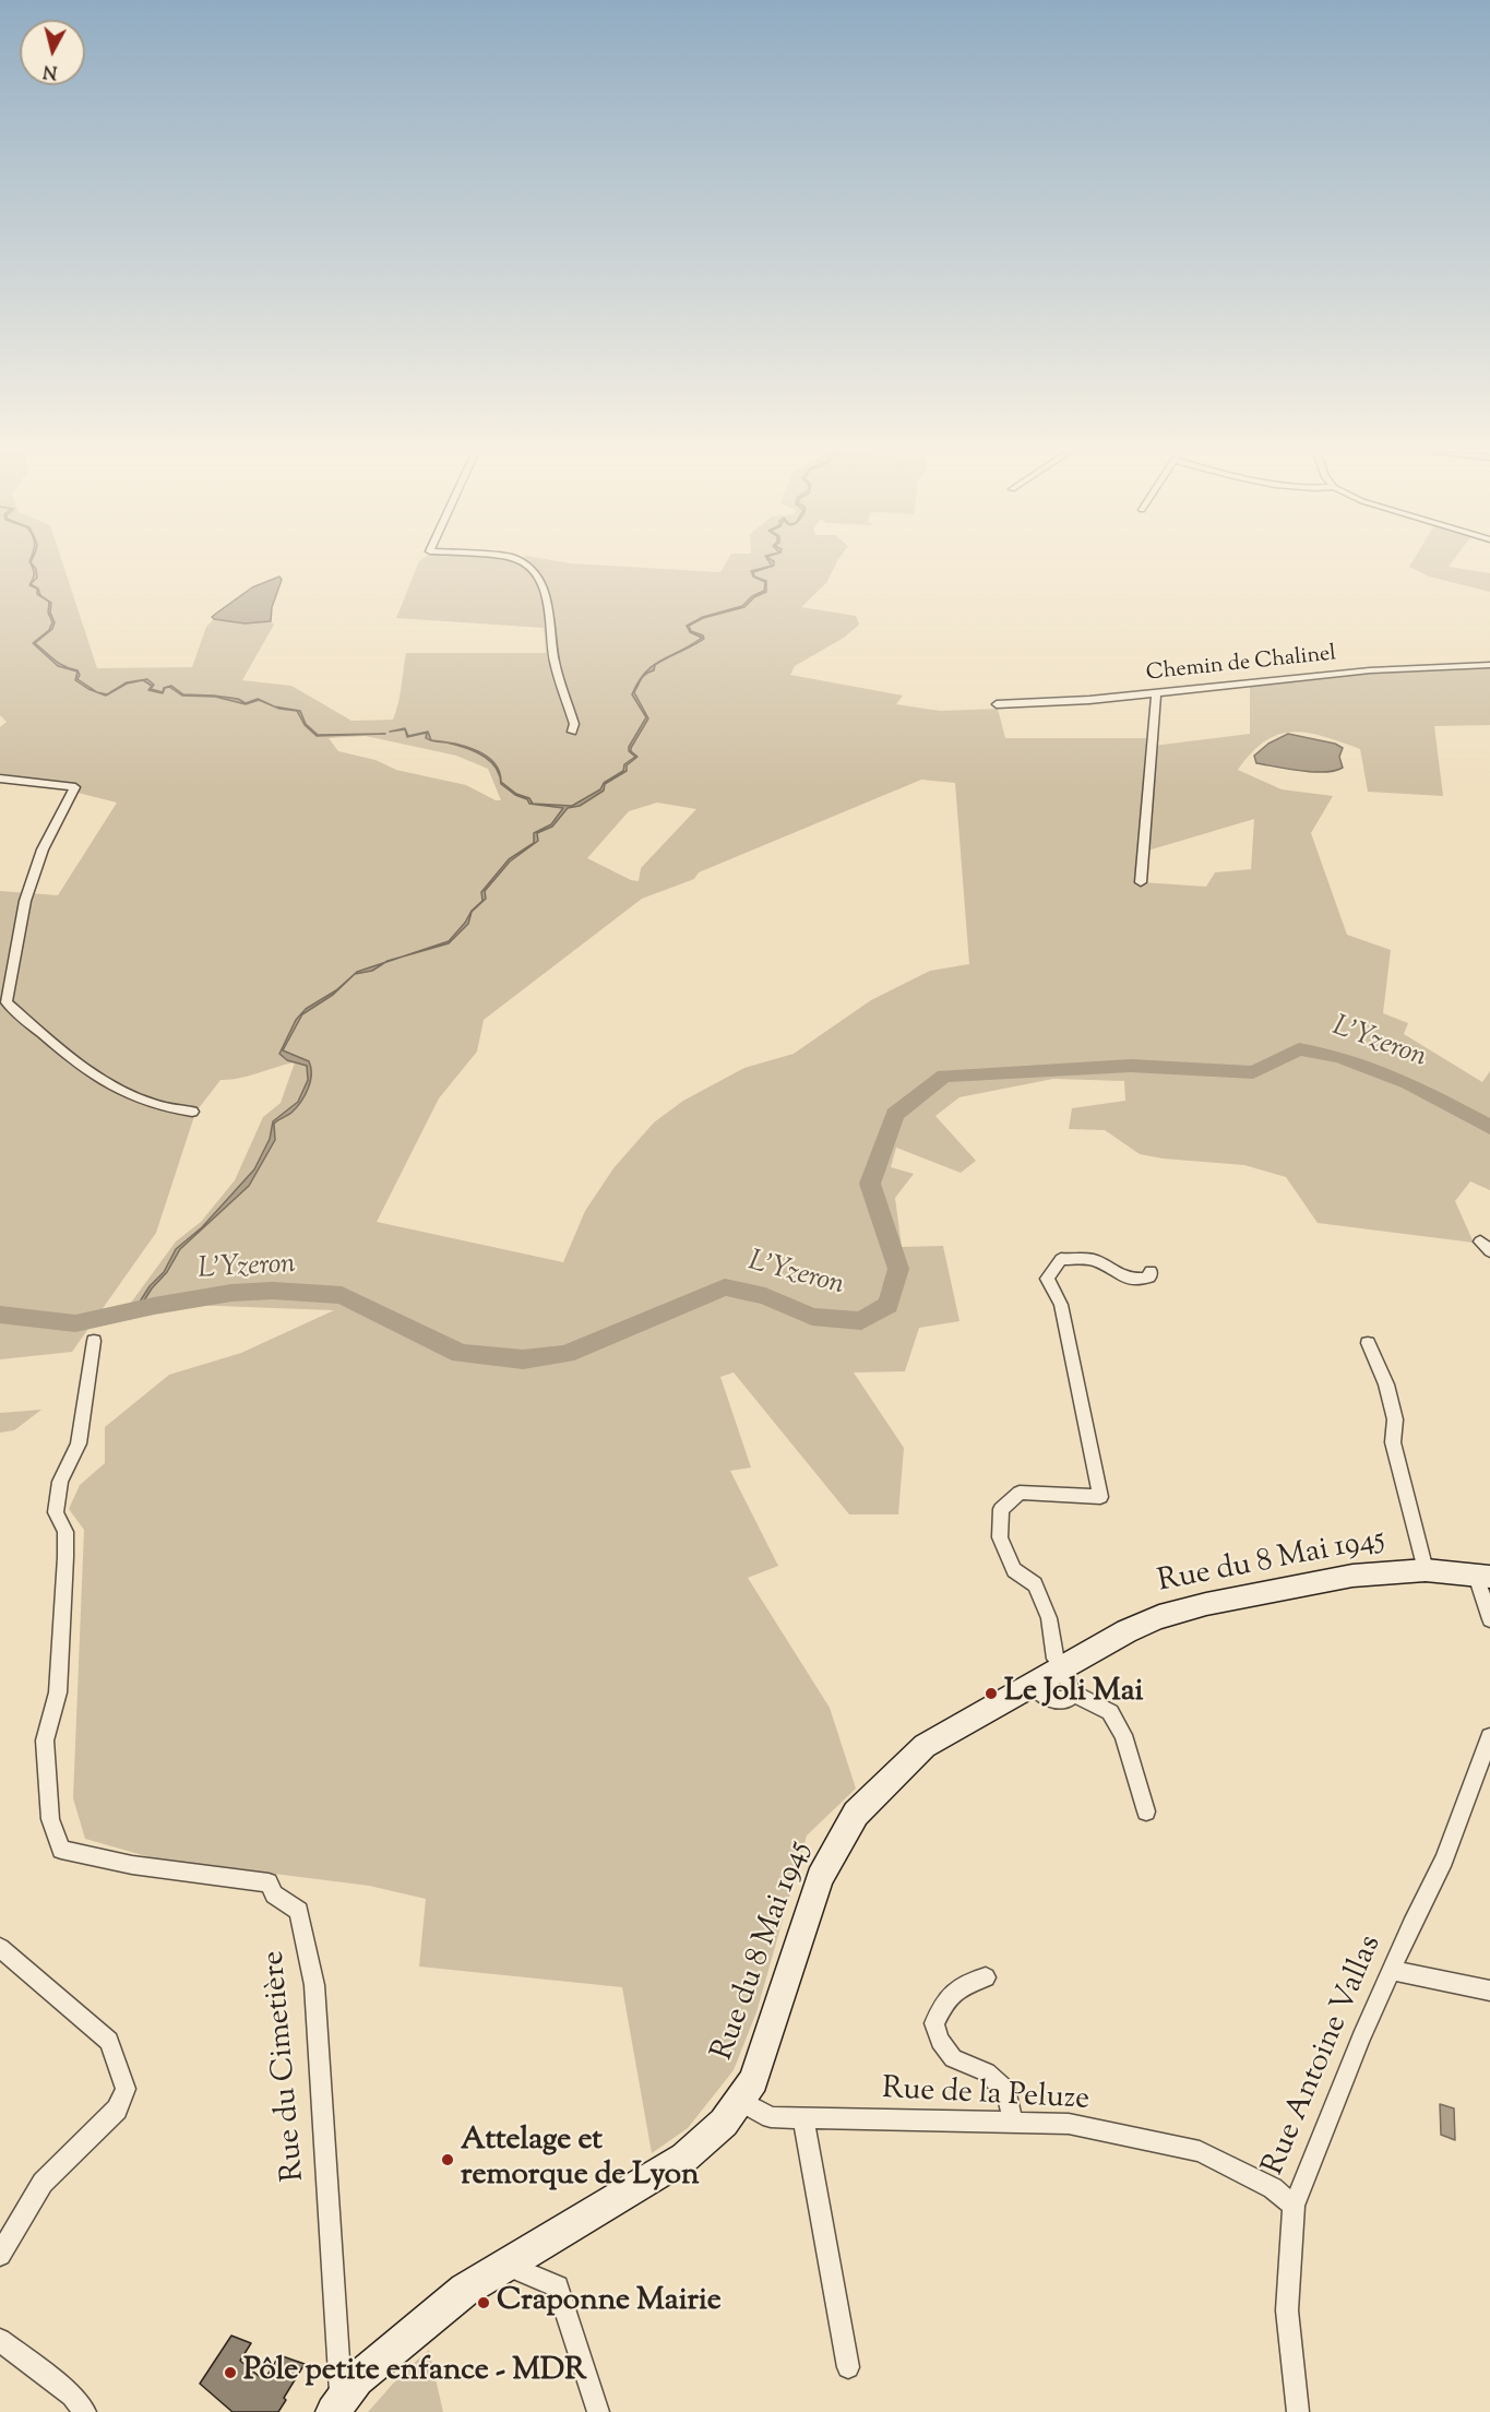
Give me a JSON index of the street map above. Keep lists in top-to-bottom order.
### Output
{
  "streets": {
    "main road": ["Rue du 8 Mai 1945"],
    "street": [
      "Chemin de Chalinel",
      "Rue Antoine Vallas",
      "Rue du Cimetière",
      "Rue de la Peluze"
    ]
  },
  "crossings": [
    ["Rue du 8 Mai 1945", "Rue du Cimetière"],
    ["Rue du 8 Mai 1945", "Rue de la Peluze"],
    ["Rue Antoine Vallas", "Rue de la Peluze"]
  ],
  "water": ["L'Yzeron"],
  "places": [
    "Le Joli Mai",
    "Attelage et remorque de Lyon",
    "Craponne Mairie",
    "Pôle petite enfance - MDR"
  ],
  "north": "bottom"
}
